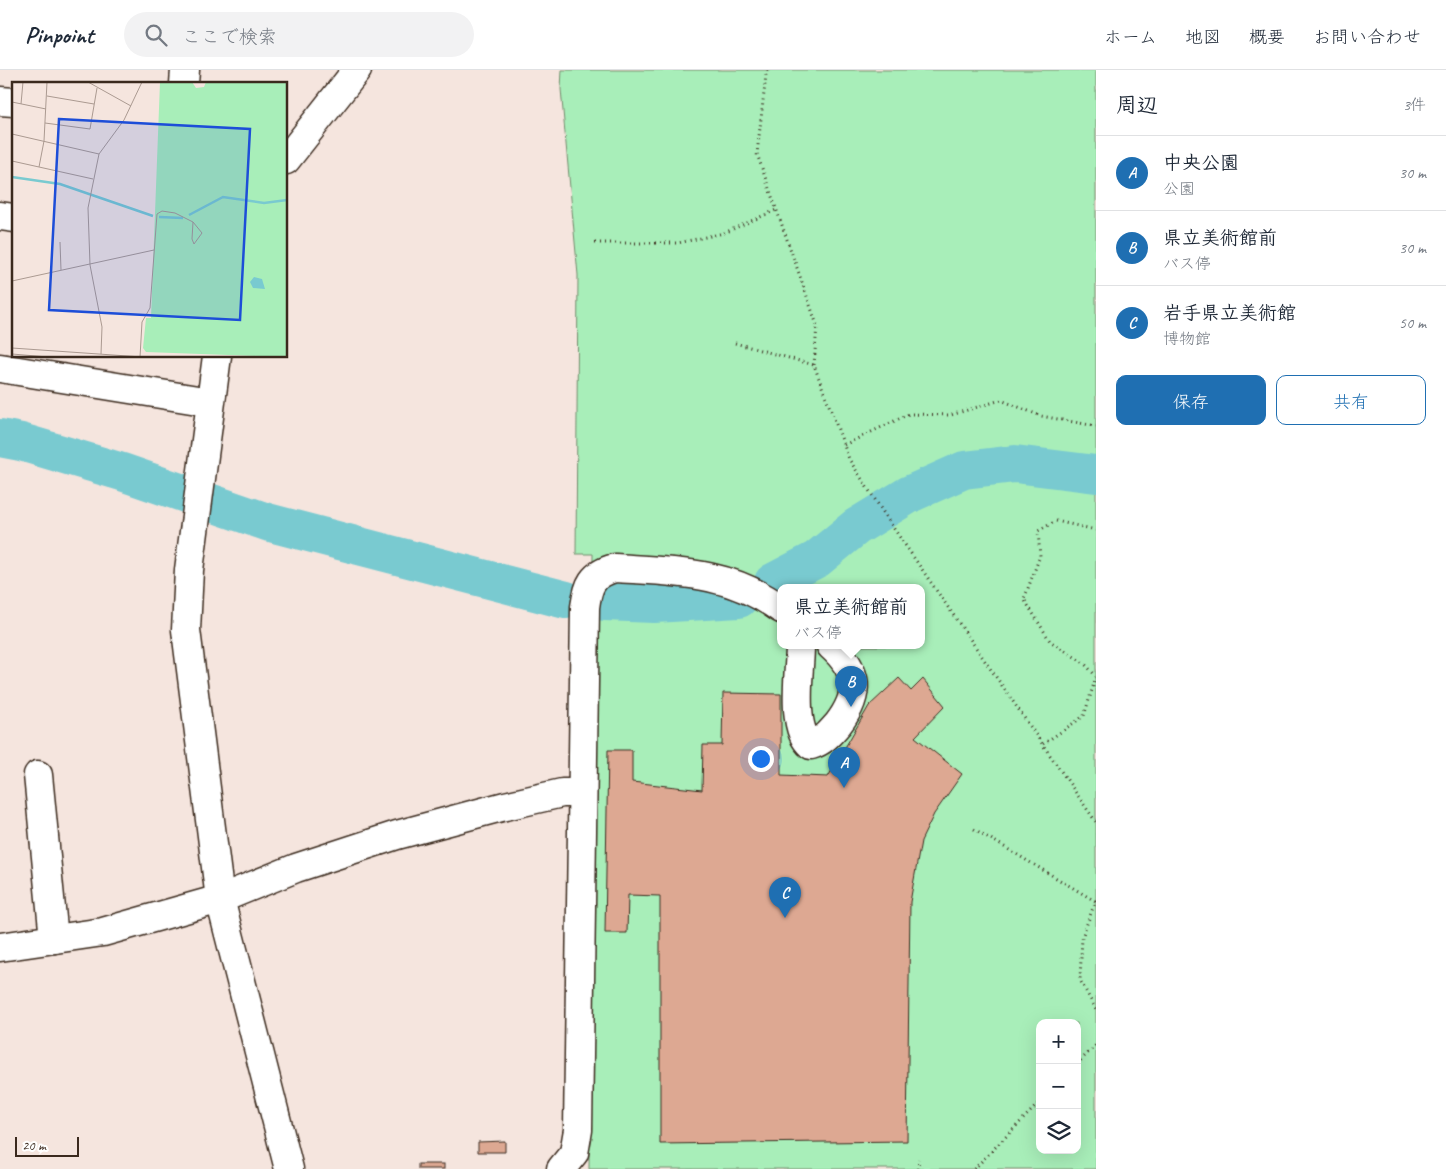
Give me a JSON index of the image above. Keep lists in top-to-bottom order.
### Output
{
  "scale_bar": "20 m",
  "page": {
    "header": "Pinpoint",
    "search": "ここで検索",
    "nav": [
      "ホーム",
      "地図",
      "概要",
      "お問い合わせ"
    ],
    "heading": ["周辺", "3件"],
    "list": [
      {
        "mark": "A",
        "name": "中央公園",
        "note": "公園",
        "value": "30 m"
      },
      {
        "mark": "B",
        "name": "県立美術館前",
        "note": "バス停",
        "value": "30 m"
      },
      {
        "mark": "C",
        "name": "岩手県立美術館",
        "note": "博物館",
        "value": "50 m"
      }
    ],
    "buttons": ["保存", "共有"],
    "popup": ["県立美術館前", "バス停"],
    "pins": ["B", "A", "C"],
    "map_buttons": ["+", "−"],
    "scale": "20 m"
  }
}
